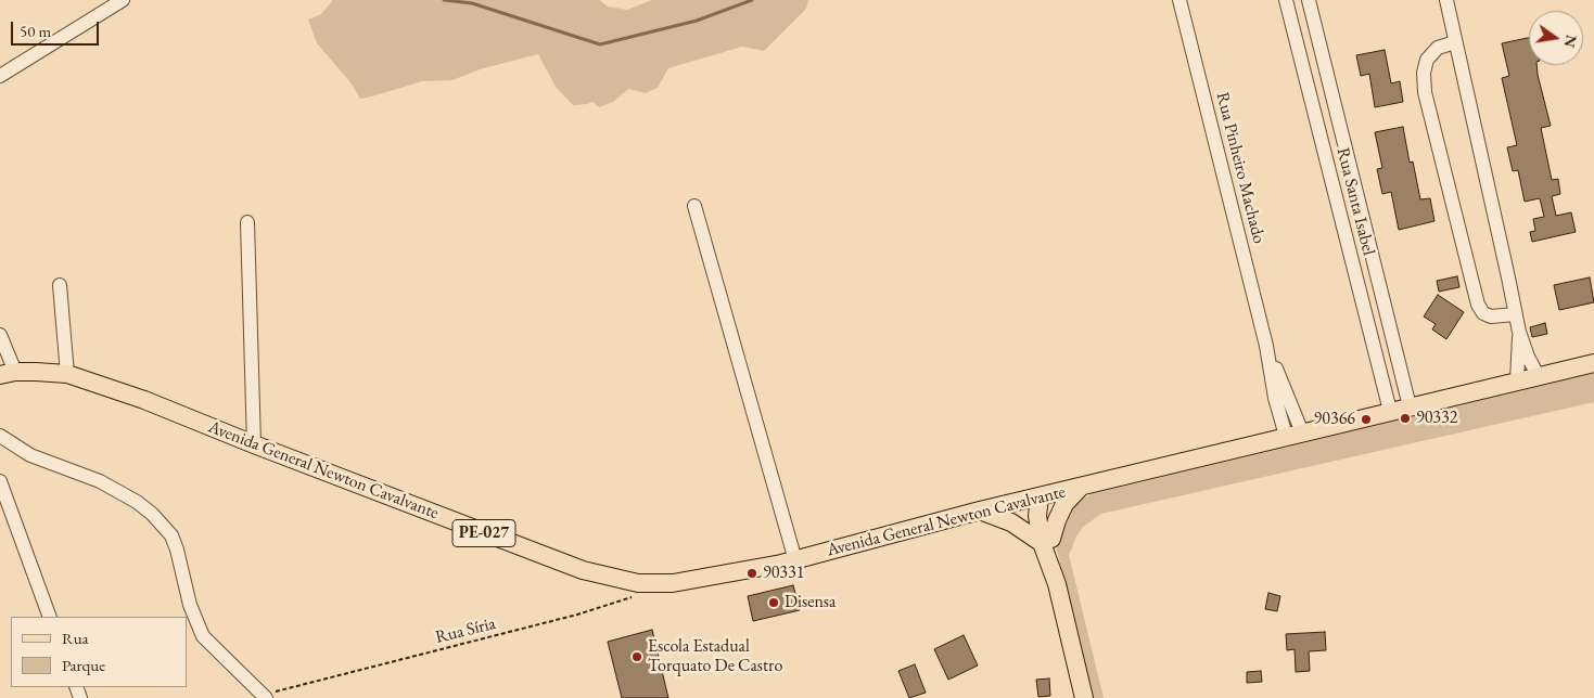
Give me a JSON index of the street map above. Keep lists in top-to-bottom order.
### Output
{
  "streets": {
    "main road": ["Avenida General Newton Cavalvante", "PE-027"],
    "street": ["Rua Pinheiro Machado", "Rua Santa Isabel"],
    "path": ["Rua Síria"]
  },
  "crossings": [
    ["Rua Pinheiro Machado", "Avenida General Newton Cavalvante"],
    ["Rua Santa Isabel", "Avenida General Newton Cavalvante"]
  ],
  "places": [
    "90332",
    "90366",
    "90331",
    "Disensa",
    "Escola Estadual Torquato De Castro"
  ],
  "legend": ["Rua", "Parque"],
  "scale_bar": "50 m",
  "north": "right"
}
